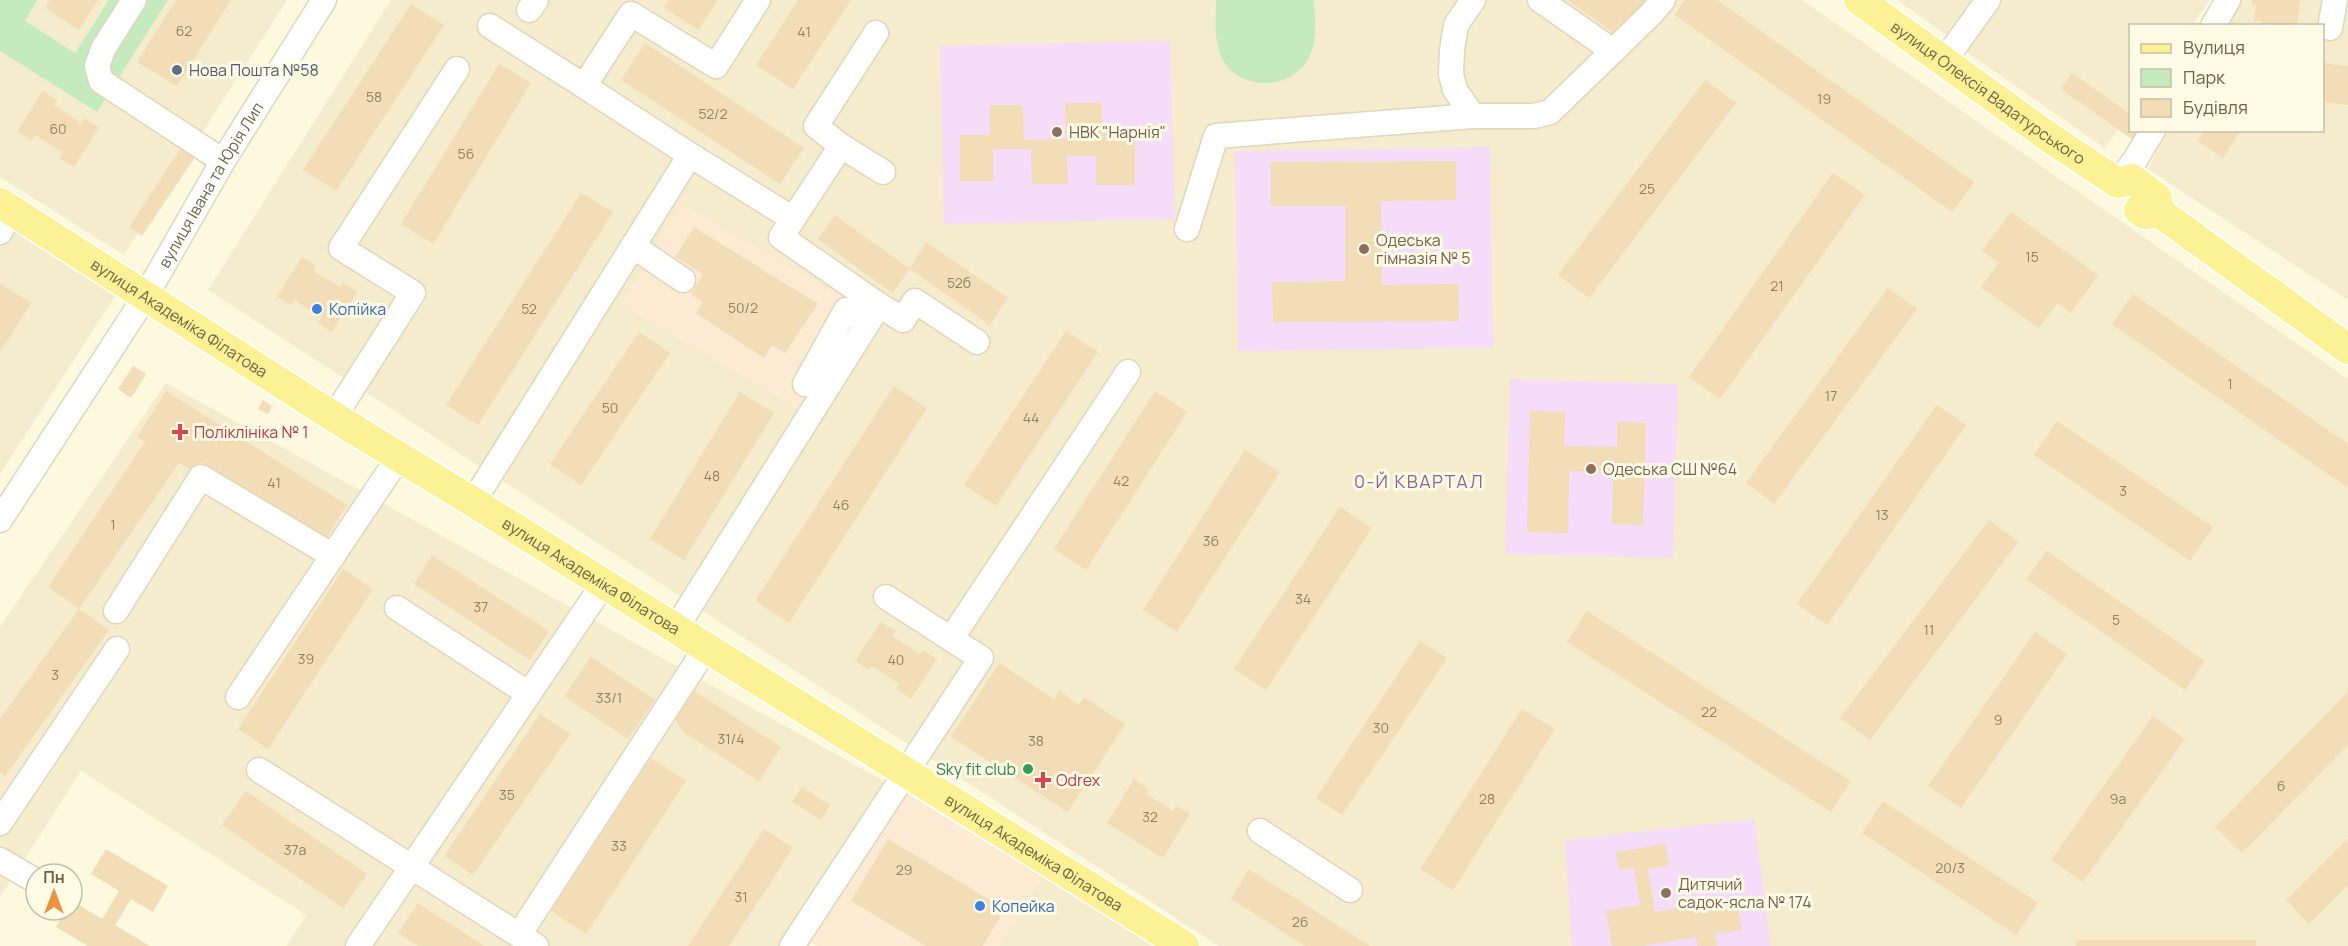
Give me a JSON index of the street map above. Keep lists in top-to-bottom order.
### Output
{
  "streets": {
    "main road": ["вулиця Олексія Вадатурського", "вулиця Академіка Філатова"],
    "street": ["вулиця Івана та Юрія Лип"]
  },
  "crossings": [
    ["вулиця Івана та Юрія Лип", "вулиця Академіка Філатова"]
  ],
  "districts": ["0-Й КВАРТАЛ"],
  "places": {
    "other": [
      "Нова Пошта №58",
      "НВК \"Нарнія\"",
      "Одеська гімназія № 5",
      "Копійка",
      "Одеська СШ №64",
      "Sky fit club",
      "Дитячий садок-ясла № 174",
      "Копейка"
    ],
    "health": ["Поліклініка № 1", "Odrex"]
  },
  "house_numbers": [
    "62",
    "41",
    "58",
    "19",
    "52/2",
    "60",
    "56",
    "25",
    "15",
    "52б",
    "21",
    "50/2",
    "52",
    "1",
    "17",
    "50",
    "44",
    "48",
    "42",
    "41",
    "3",
    "46",
    "13",
    "1",
    "36",
    "34",
    "37",
    "5",
    "11",
    "39",
    "40",
    "3",
    "33/1",
    "22",
    "9",
    "30",
    "31/4",
    "38",
    "6",
    "35",
    "28",
    "9а",
    "32",
    "33",
    "37а",
    "20/3",
    "29",
    "31",
    "26"
  ],
  "legend": ["Вулиця", "Парк", "Будівля"],
  "north": "top"
}
